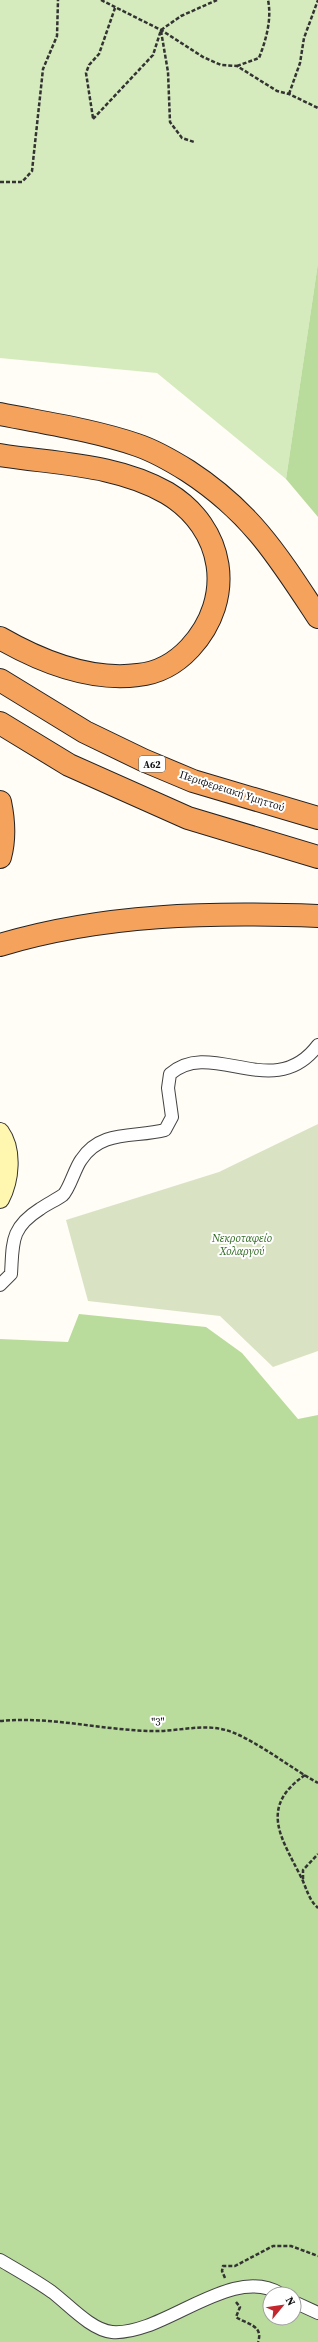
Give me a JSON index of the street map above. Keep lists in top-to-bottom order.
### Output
{
  "streets": {
    "highway": ["Α62", "Περιφερειακή Υμηττού"],
    "path": ["\"3\""]
  },
  "parks": ["Νεκροταφείο Χολαργού"],
  "north": "top right"
}
